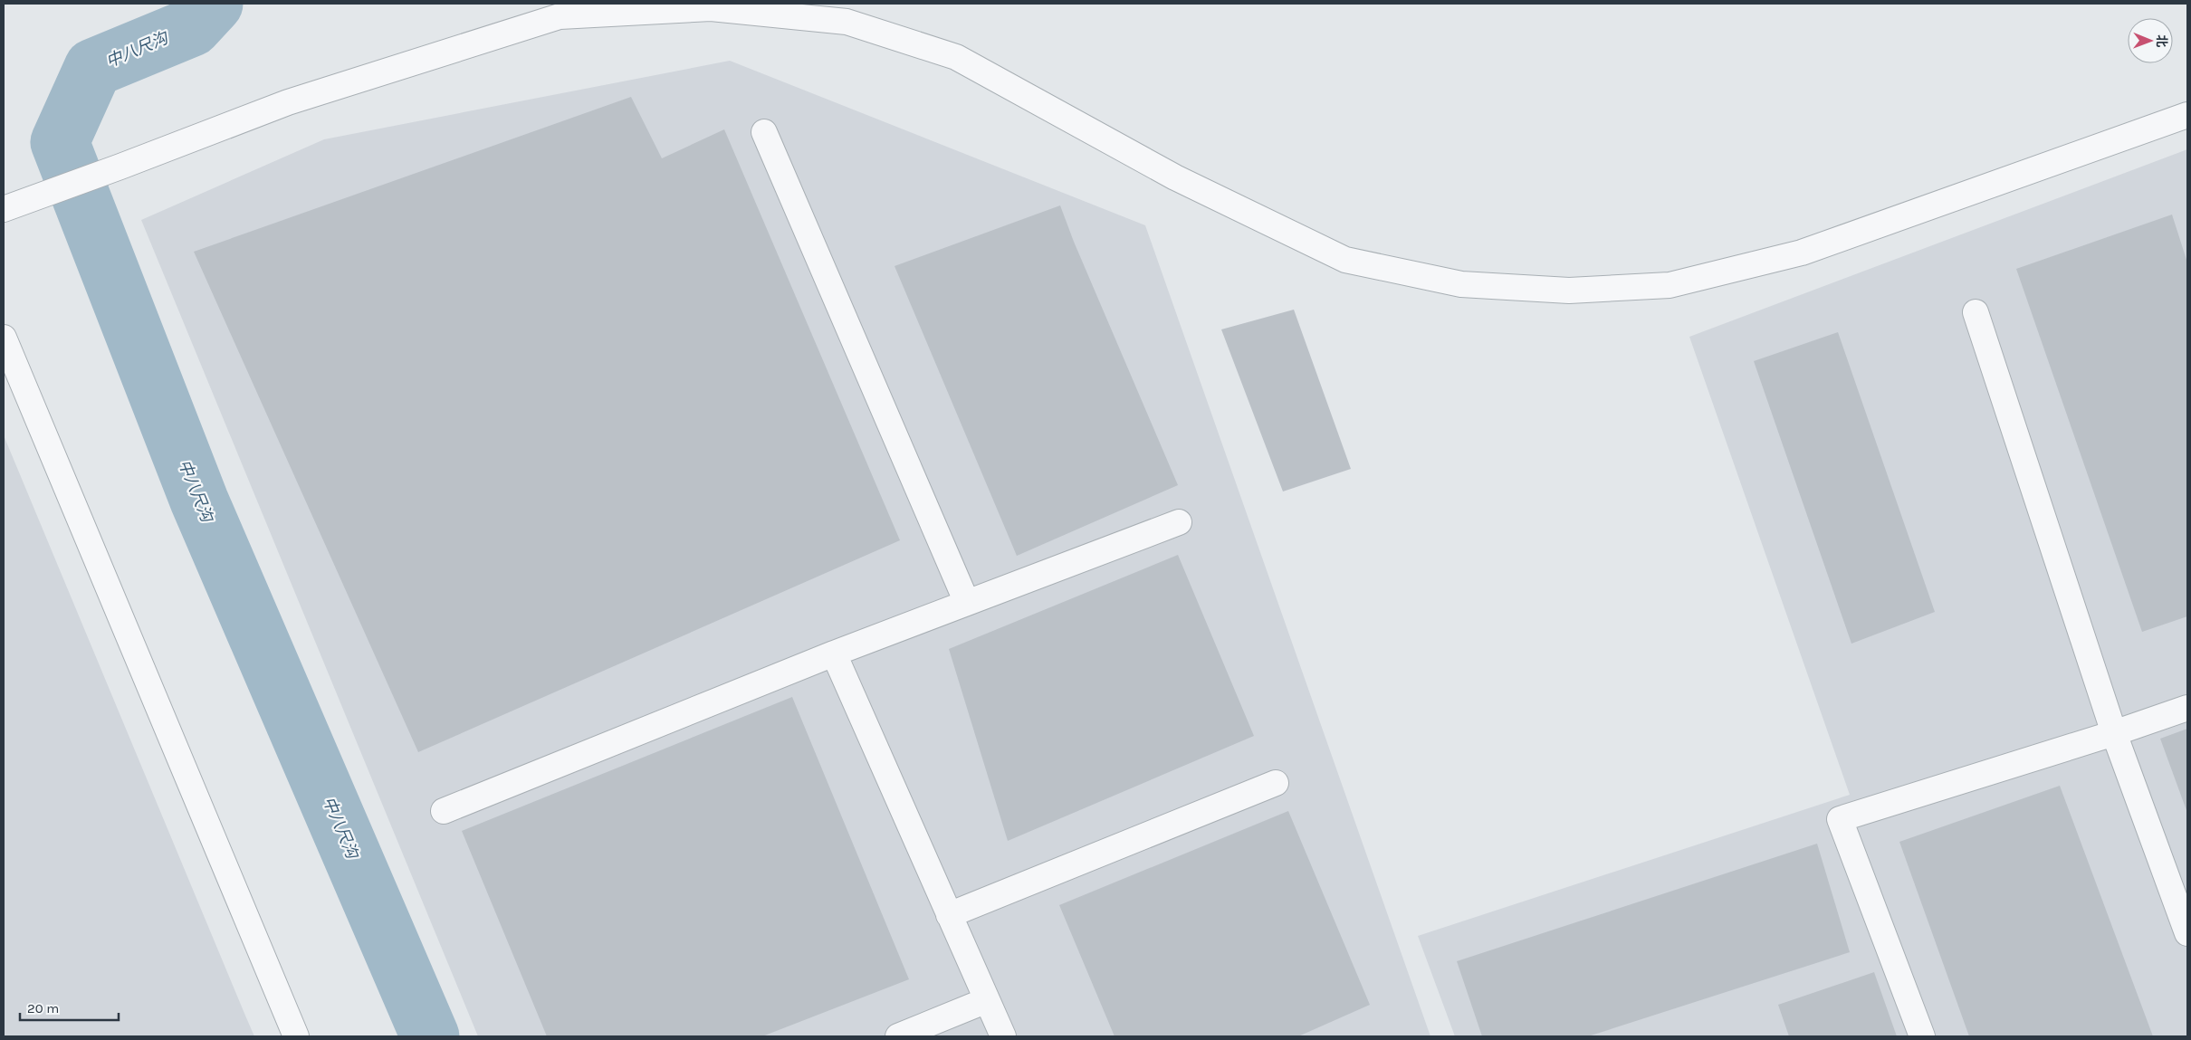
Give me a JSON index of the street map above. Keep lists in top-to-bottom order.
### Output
{
  "water": ["中八尺沟"],
  "scale_bar": "20 m",
  "north": "right"
}
